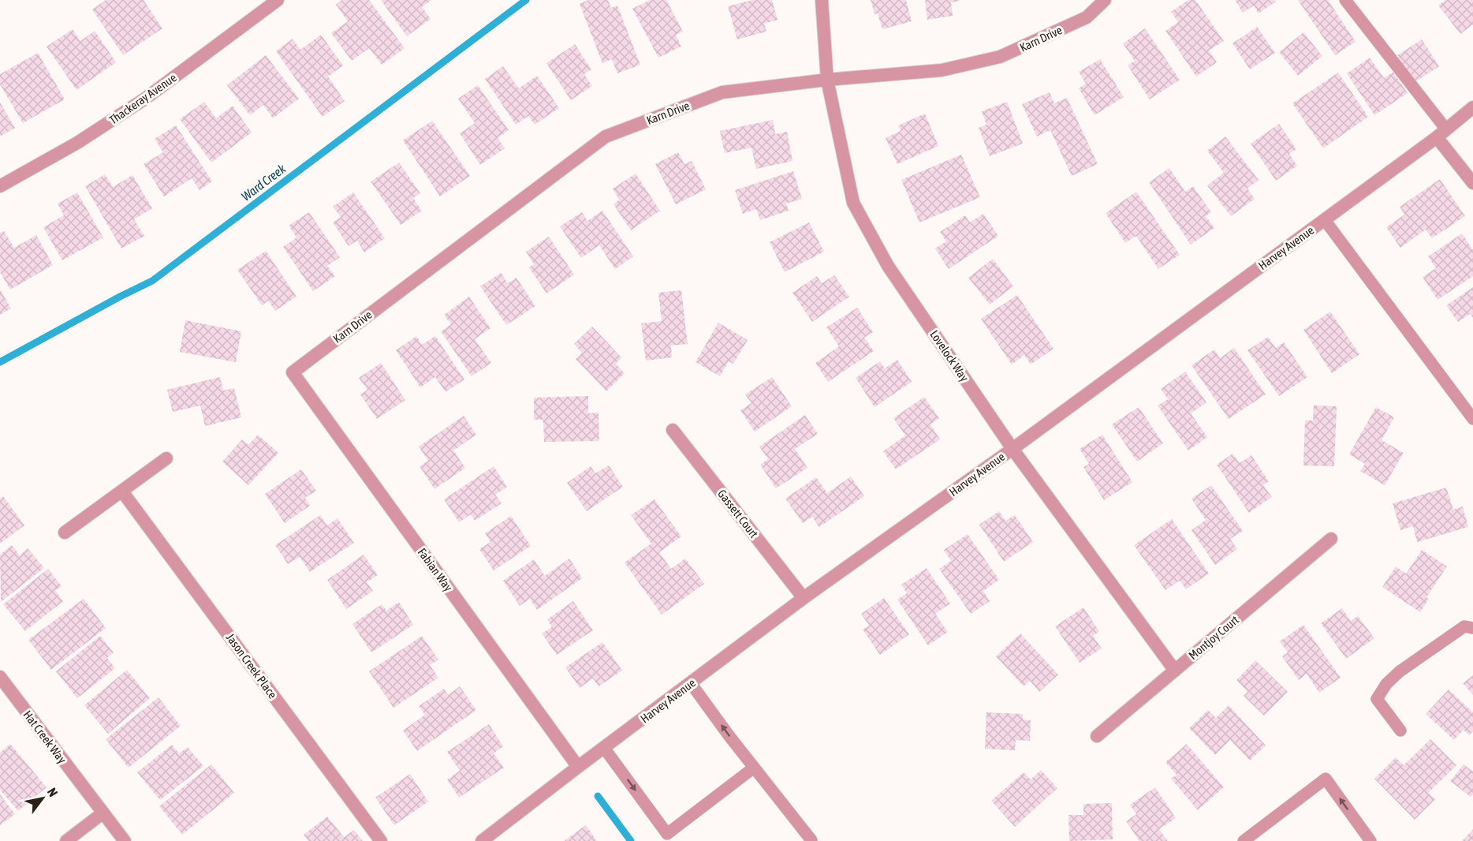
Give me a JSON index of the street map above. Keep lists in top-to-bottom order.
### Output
{
  "streets": {
    "street": [
      "Karn Drive",
      "Thackeray Avenue",
      "Harvey Avenue",
      "Lovelock Way",
      "Gassett Court",
      "Fabian Way",
      "Montjoy Court",
      "Jason Creek Place",
      "Hat Creek Way"
    ]
  },
  "crossings": [
    ["Karn Drive", "Lovelock Way"],
    ["Karn Drive", "Fabian Way"],
    ["Harvey Avenue", "Lovelock Way"],
    ["Harvey Avenue", "Gassett Court"],
    ["Harvey Avenue", "Fabian Way"],
    ["Lovelock Way", "Montjoy Court"]
  ],
  "water": ["Ward Creek"],
  "north": "top right"
}
